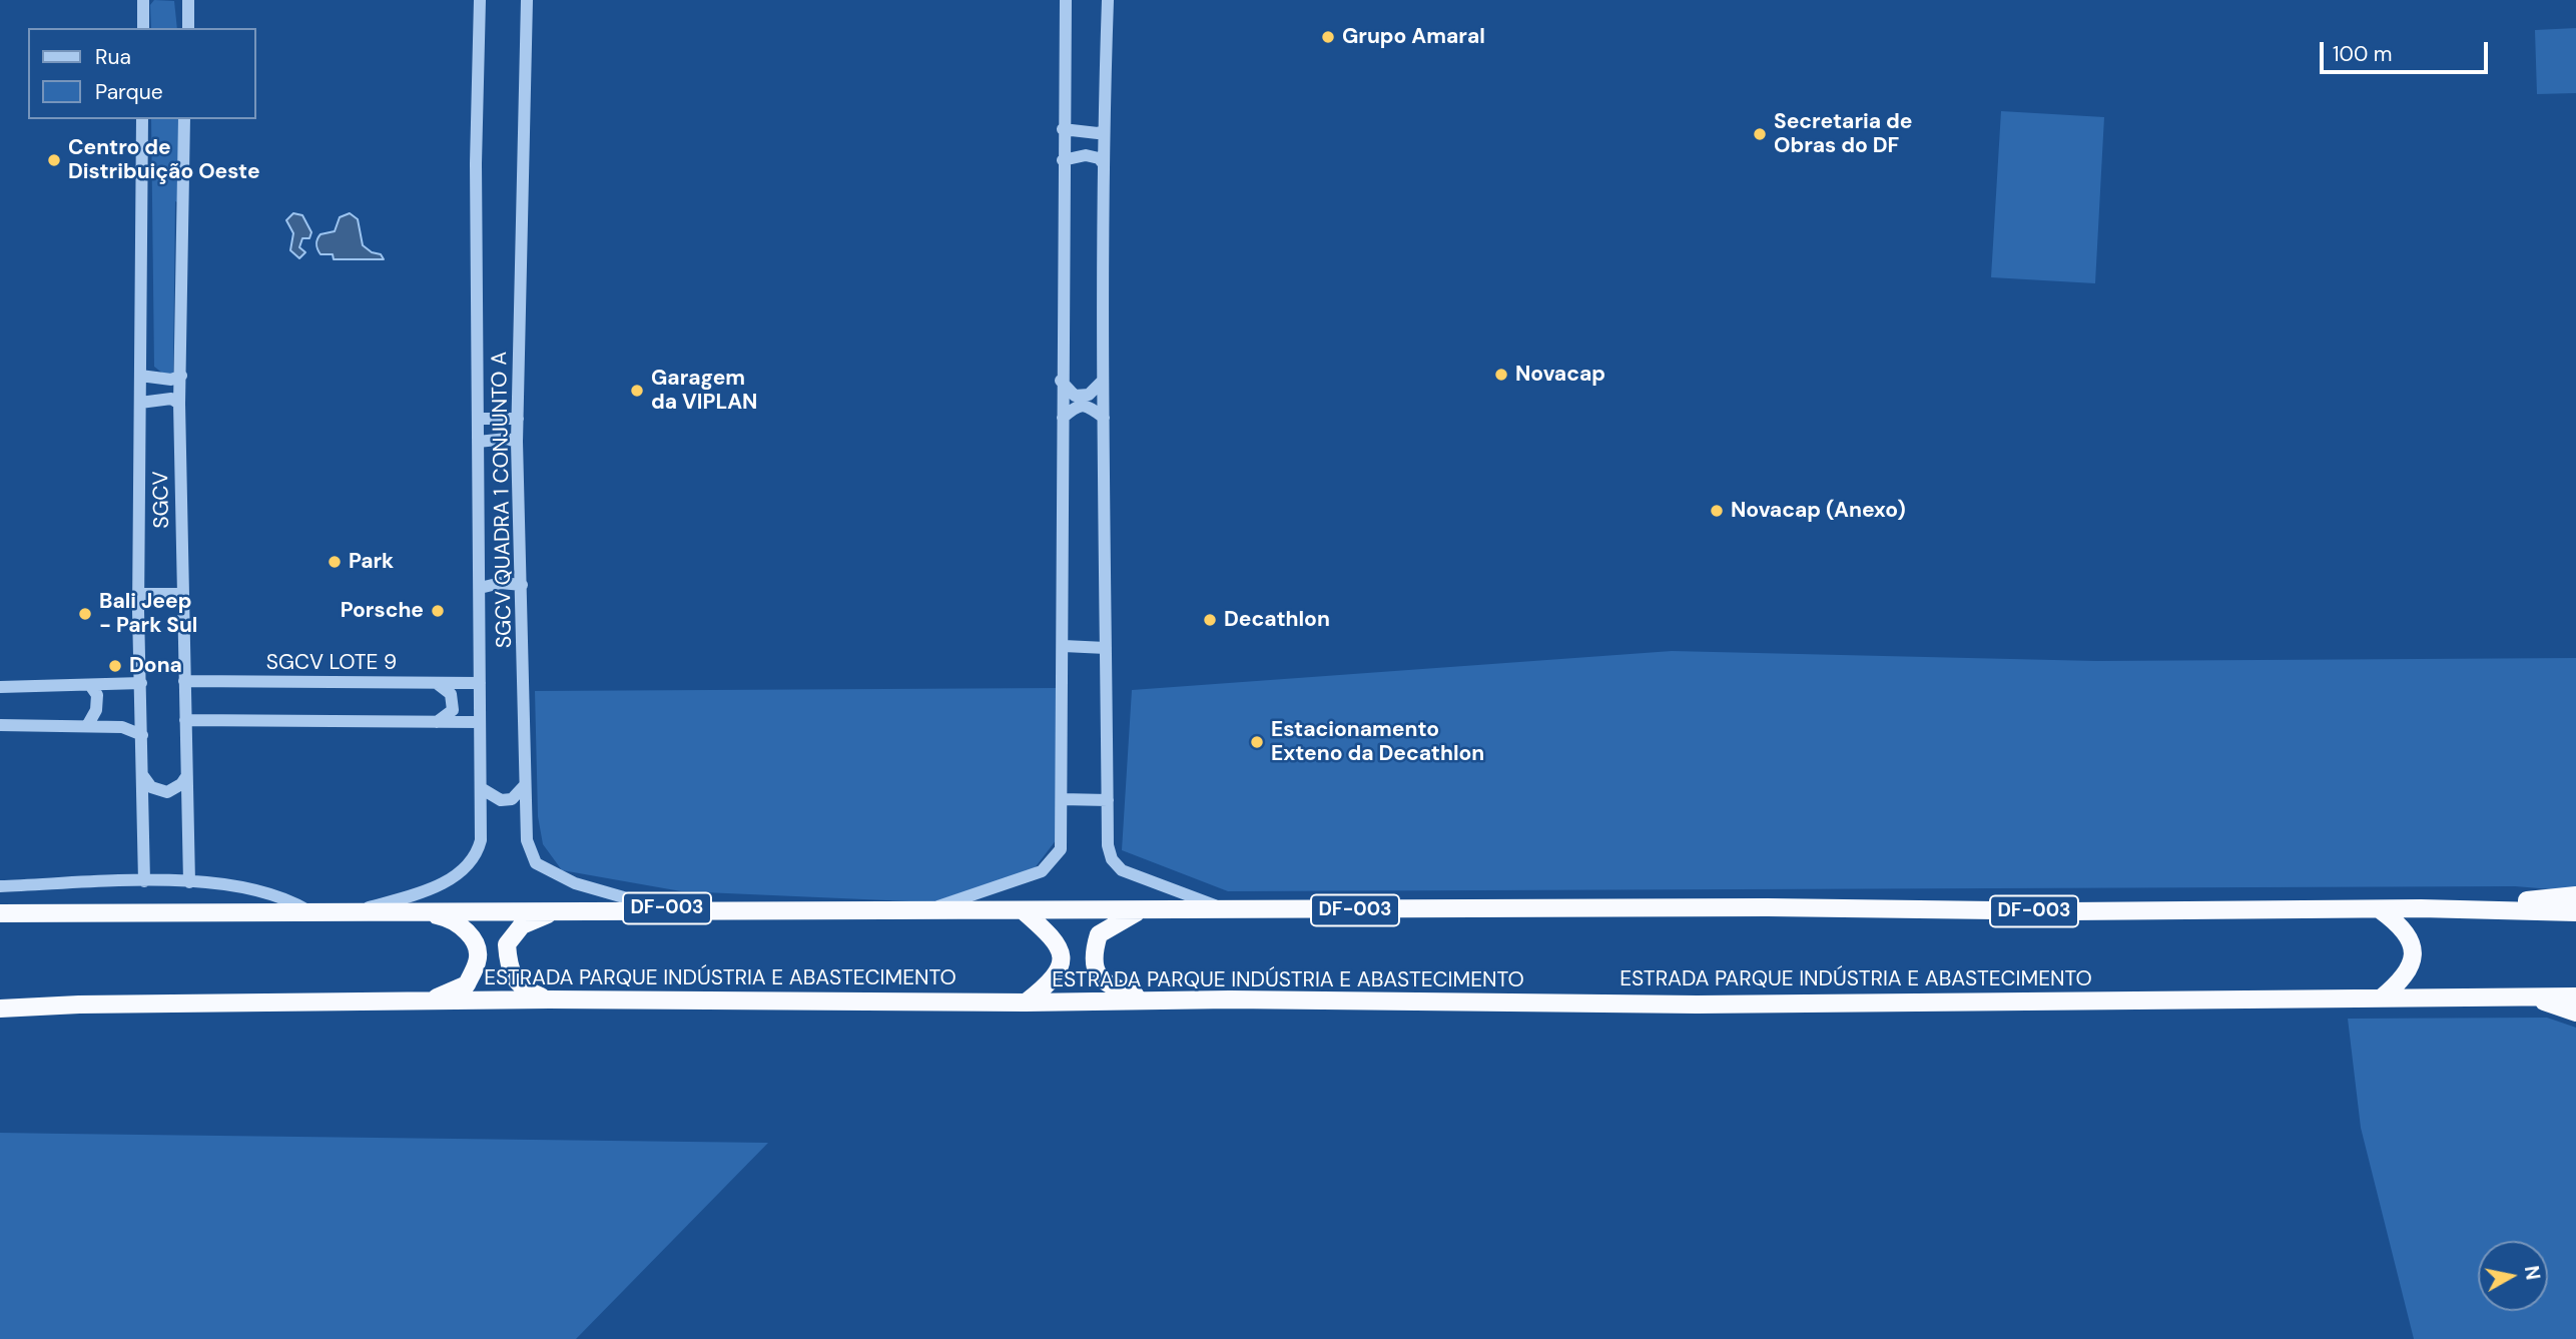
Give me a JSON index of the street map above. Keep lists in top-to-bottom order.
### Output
{
  "streets": {
    "highway": ["DF-003", "ESTRADA PARQUE INDÚSTRIA E ABASTECIMENTO"],
    "street": ["SGCV", "SGCV QUADRA 1 CONJUNTO A", "SGCV LOTE 9"]
  },
  "crossings": [
    ["SGCV", "SGCV LOTE 9"],
    ["SGCV QUADRA 1 CONJUNTO A", "SGCV LOTE 9"],
    ["SGCV QUADRA 1 CONJUNTO A", "DF-003"]
  ],
  "places": [
    "Grupo Amaral",
    "Secretaria de Obras do DF",
    "Centro de Distribuição Oeste",
    "Novacap",
    "Garagem da VIPLAN",
    "Novacap (Anexo)",
    "Park",
    "Porsche",
    "Bali Jeep - Park Sul",
    "Decathlon",
    "Dona",
    "Estacionamento Exteno da Decathlon"
  ],
  "legend": ["Rua", "Parque"],
  "scale_bar": "100 m",
  "north": "right"
}
